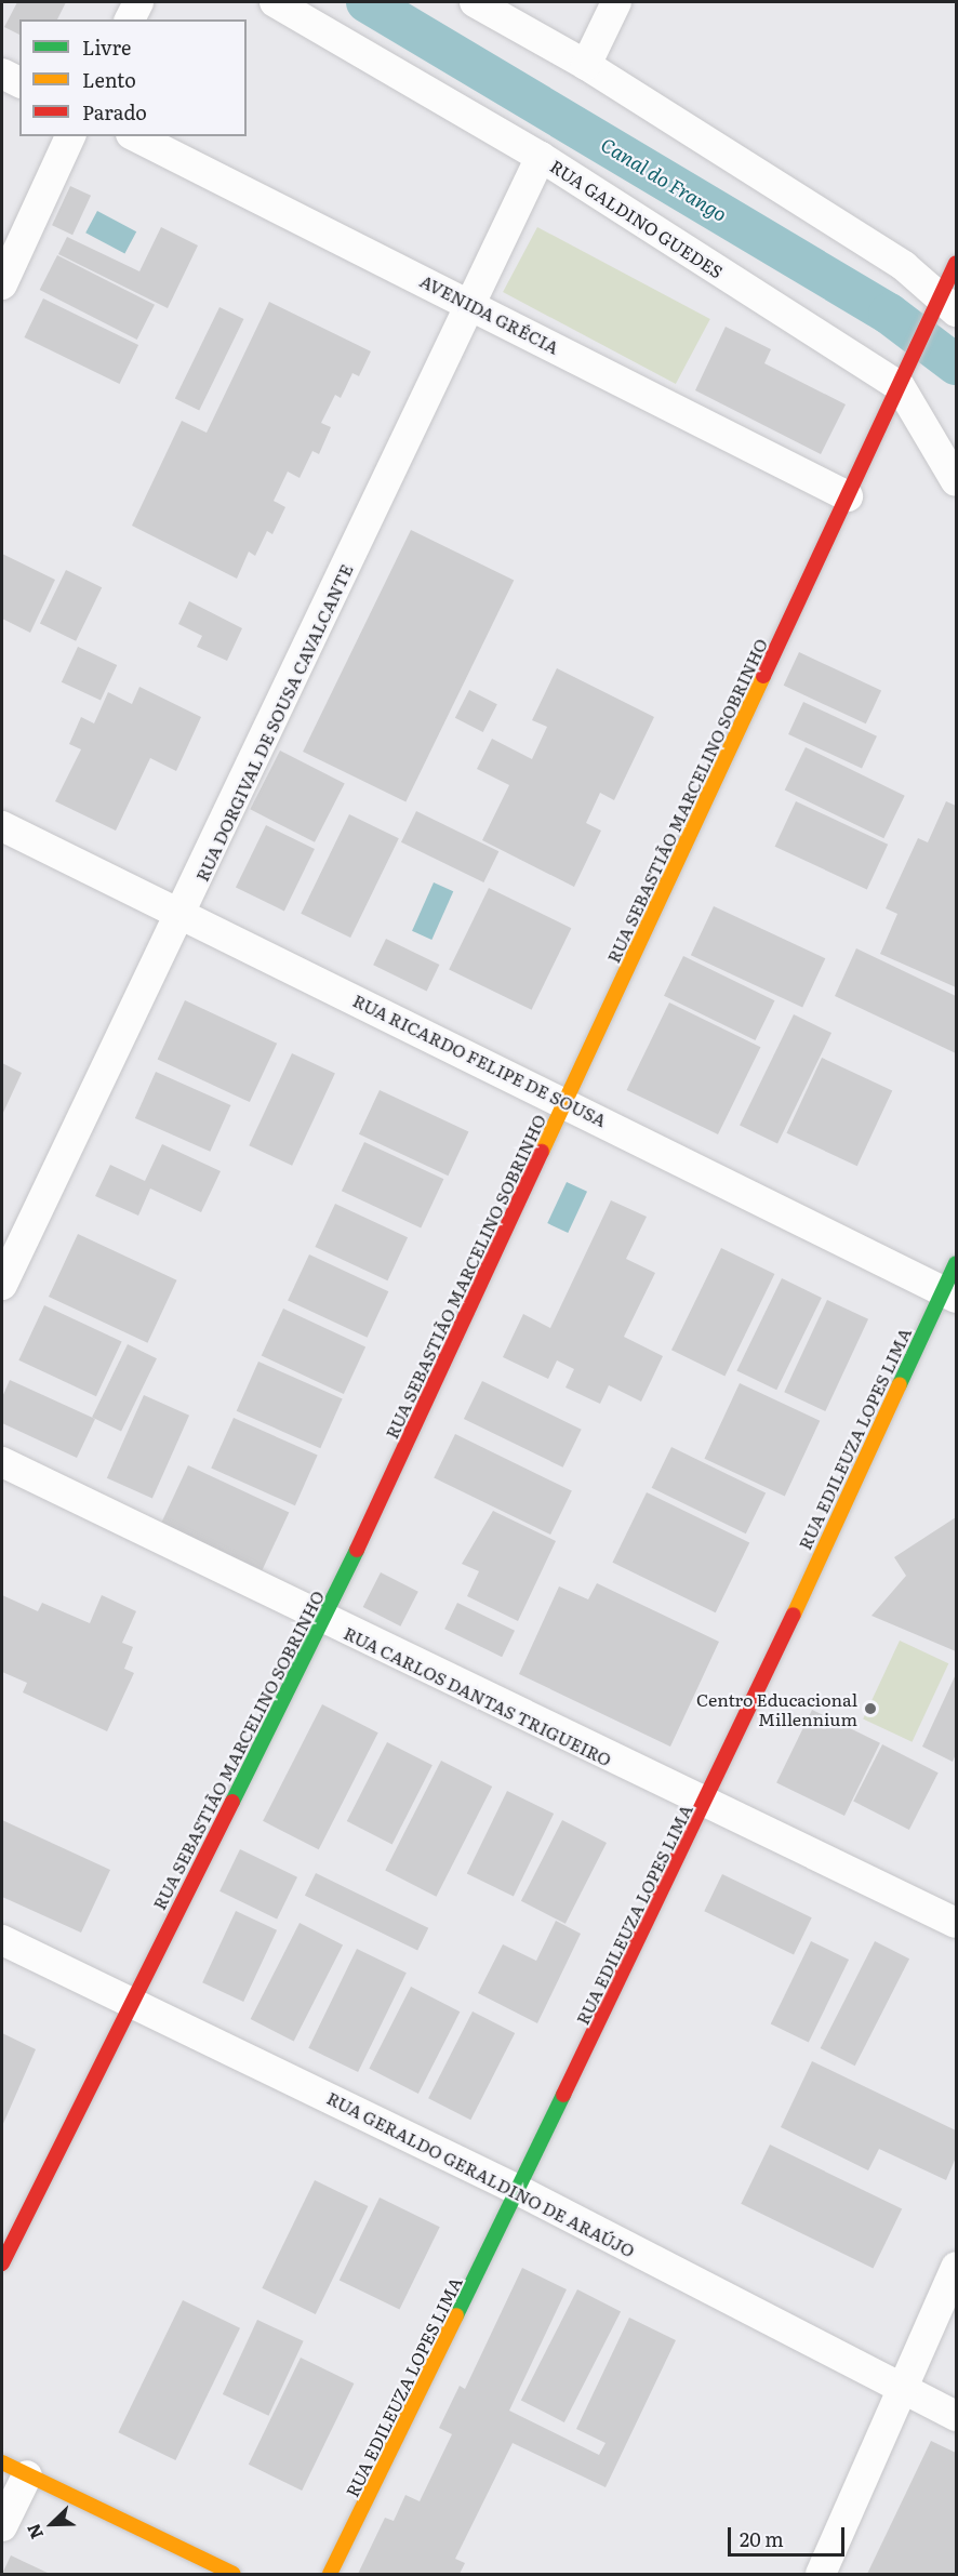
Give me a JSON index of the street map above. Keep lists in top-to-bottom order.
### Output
{
  "streets": {
    "street": [
      "RUA GALDINO GUEDES",
      "AVENIDA GRÉCIA",
      "RUA DORGIVAL DE SOUSA CAVALCANTE",
      "RUA SEBASTIÃO MARCELINO SOBRINHO",
      "RUA RICARDO FELIPE DE SOUSA",
      "RUA EDILEUZA LOPES LIMA",
      "RUA CARLOS DANTAS TRIGUEIRO",
      "RUA GERALDO GERALDINO DE ARAÚJO"
    ]
  },
  "crossings": [
    ["RUA GALDINO GUEDES", "RUA DORGIVAL DE SOUSA CAVALCANTE"],
    ["RUA GALDINO GUEDES", "RUA SEBASTIÃO MARCELINO SOBRINHO"],
    ["AVENIDA GRÉCIA", "RUA DORGIVAL DE SOUSA CAVALCANTE"],
    ["AVENIDA GRÉCIA", "RUA SEBASTIÃO MARCELINO SOBRINHO"],
    ["RUA DORGIVAL DE SOUSA CAVALCANTE", "RUA RICARDO FELIPE DE SOUSA"],
    ["RUA SEBASTIÃO MARCELINO SOBRINHO", "RUA RICARDO FELIPE DE SOUSA"],
    ["RUA SEBASTIÃO MARCELINO SOBRINHO", "RUA CARLOS DANTAS TRIGUEIRO"],
    ["RUA SEBASTIÃO MARCELINO SOBRINHO", "RUA GERALDO GERALDINO DE ARAÚJO"],
    ["RUA RICARDO FELIPE DE SOUSA", "RUA EDILEUZA LOPES LIMA"],
    ["RUA EDILEUZA LOPES LIMA", "RUA CARLOS DANTAS TRIGUEIRO"],
    ["RUA EDILEUZA LOPES LIMA", "RUA GERALDO GERALDINO DE ARAÚJO"]
  ],
  "water": ["Canal do Frango"],
  "places": ["Centro Educacional Millennium"],
  "legend": ["Livre", "Lento", "Parado"],
  "scale_bar": "20 m",
  "north": "bottom left"
}
